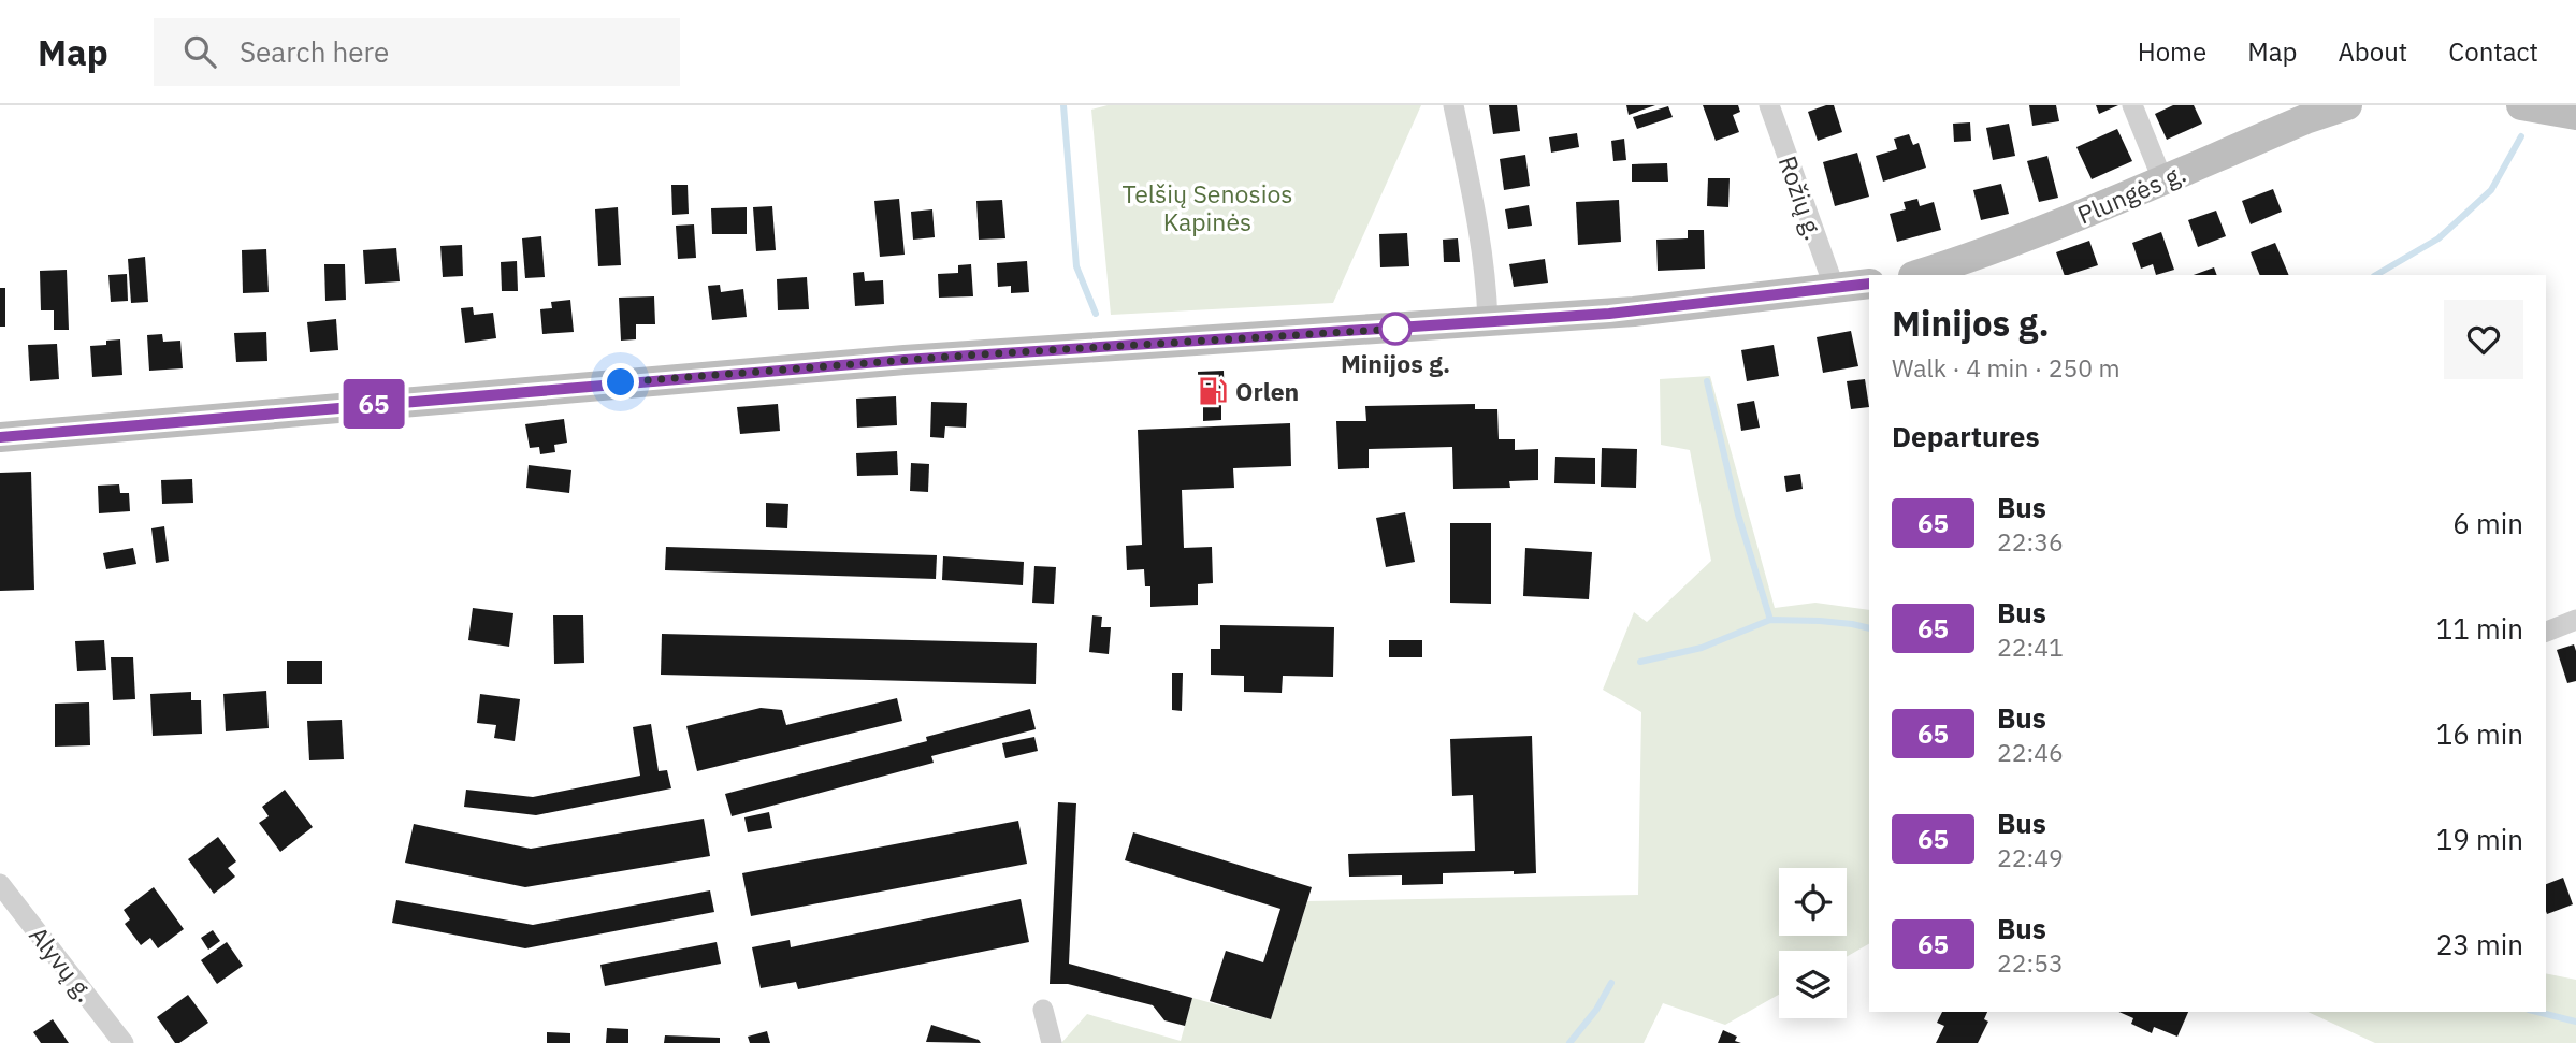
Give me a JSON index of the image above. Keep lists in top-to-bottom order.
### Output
{
  "streets": {
    "main road": ["Plungės g."],
    "street": ["Rožių g.", "Alyvų g."]
  },
  "parks": ["Telšių Senosios Kapinės"],
  "places": {
    "other": ["Minijos g."],
    "fuel station": ["Orlen"]
  },
  "lines": ["bus line 65"],
  "page": {
    "header": "Map",
    "search": "Search here",
    "nav": [
      "Home",
      "Map",
      "About",
      "Contact"
    ],
    "on_map": "65",
    "heading": [
      ["Minijos g.", "Walk · 4 min · 250 m"],
      "Departures"
    ],
    "list": [
      {
        "mark": "65",
        "name": "Bus",
        "note": "22:36",
        "value": "6 min"
      },
      {
        "mark": "65",
        "name": "Bus",
        "note": "22:41",
        "value": "11 min"
      },
      {
        "mark": "65",
        "name": "Bus",
        "note": "22:46",
        "value": "16 min"
      },
      {
        "mark": "65",
        "name": "Bus",
        "note": "22:49",
        "value": "19 min"
      },
      {
        "mark": "65",
        "name": "Bus",
        "note": "22:53",
        "value": "23 min"
      }
    ]
  }
}
